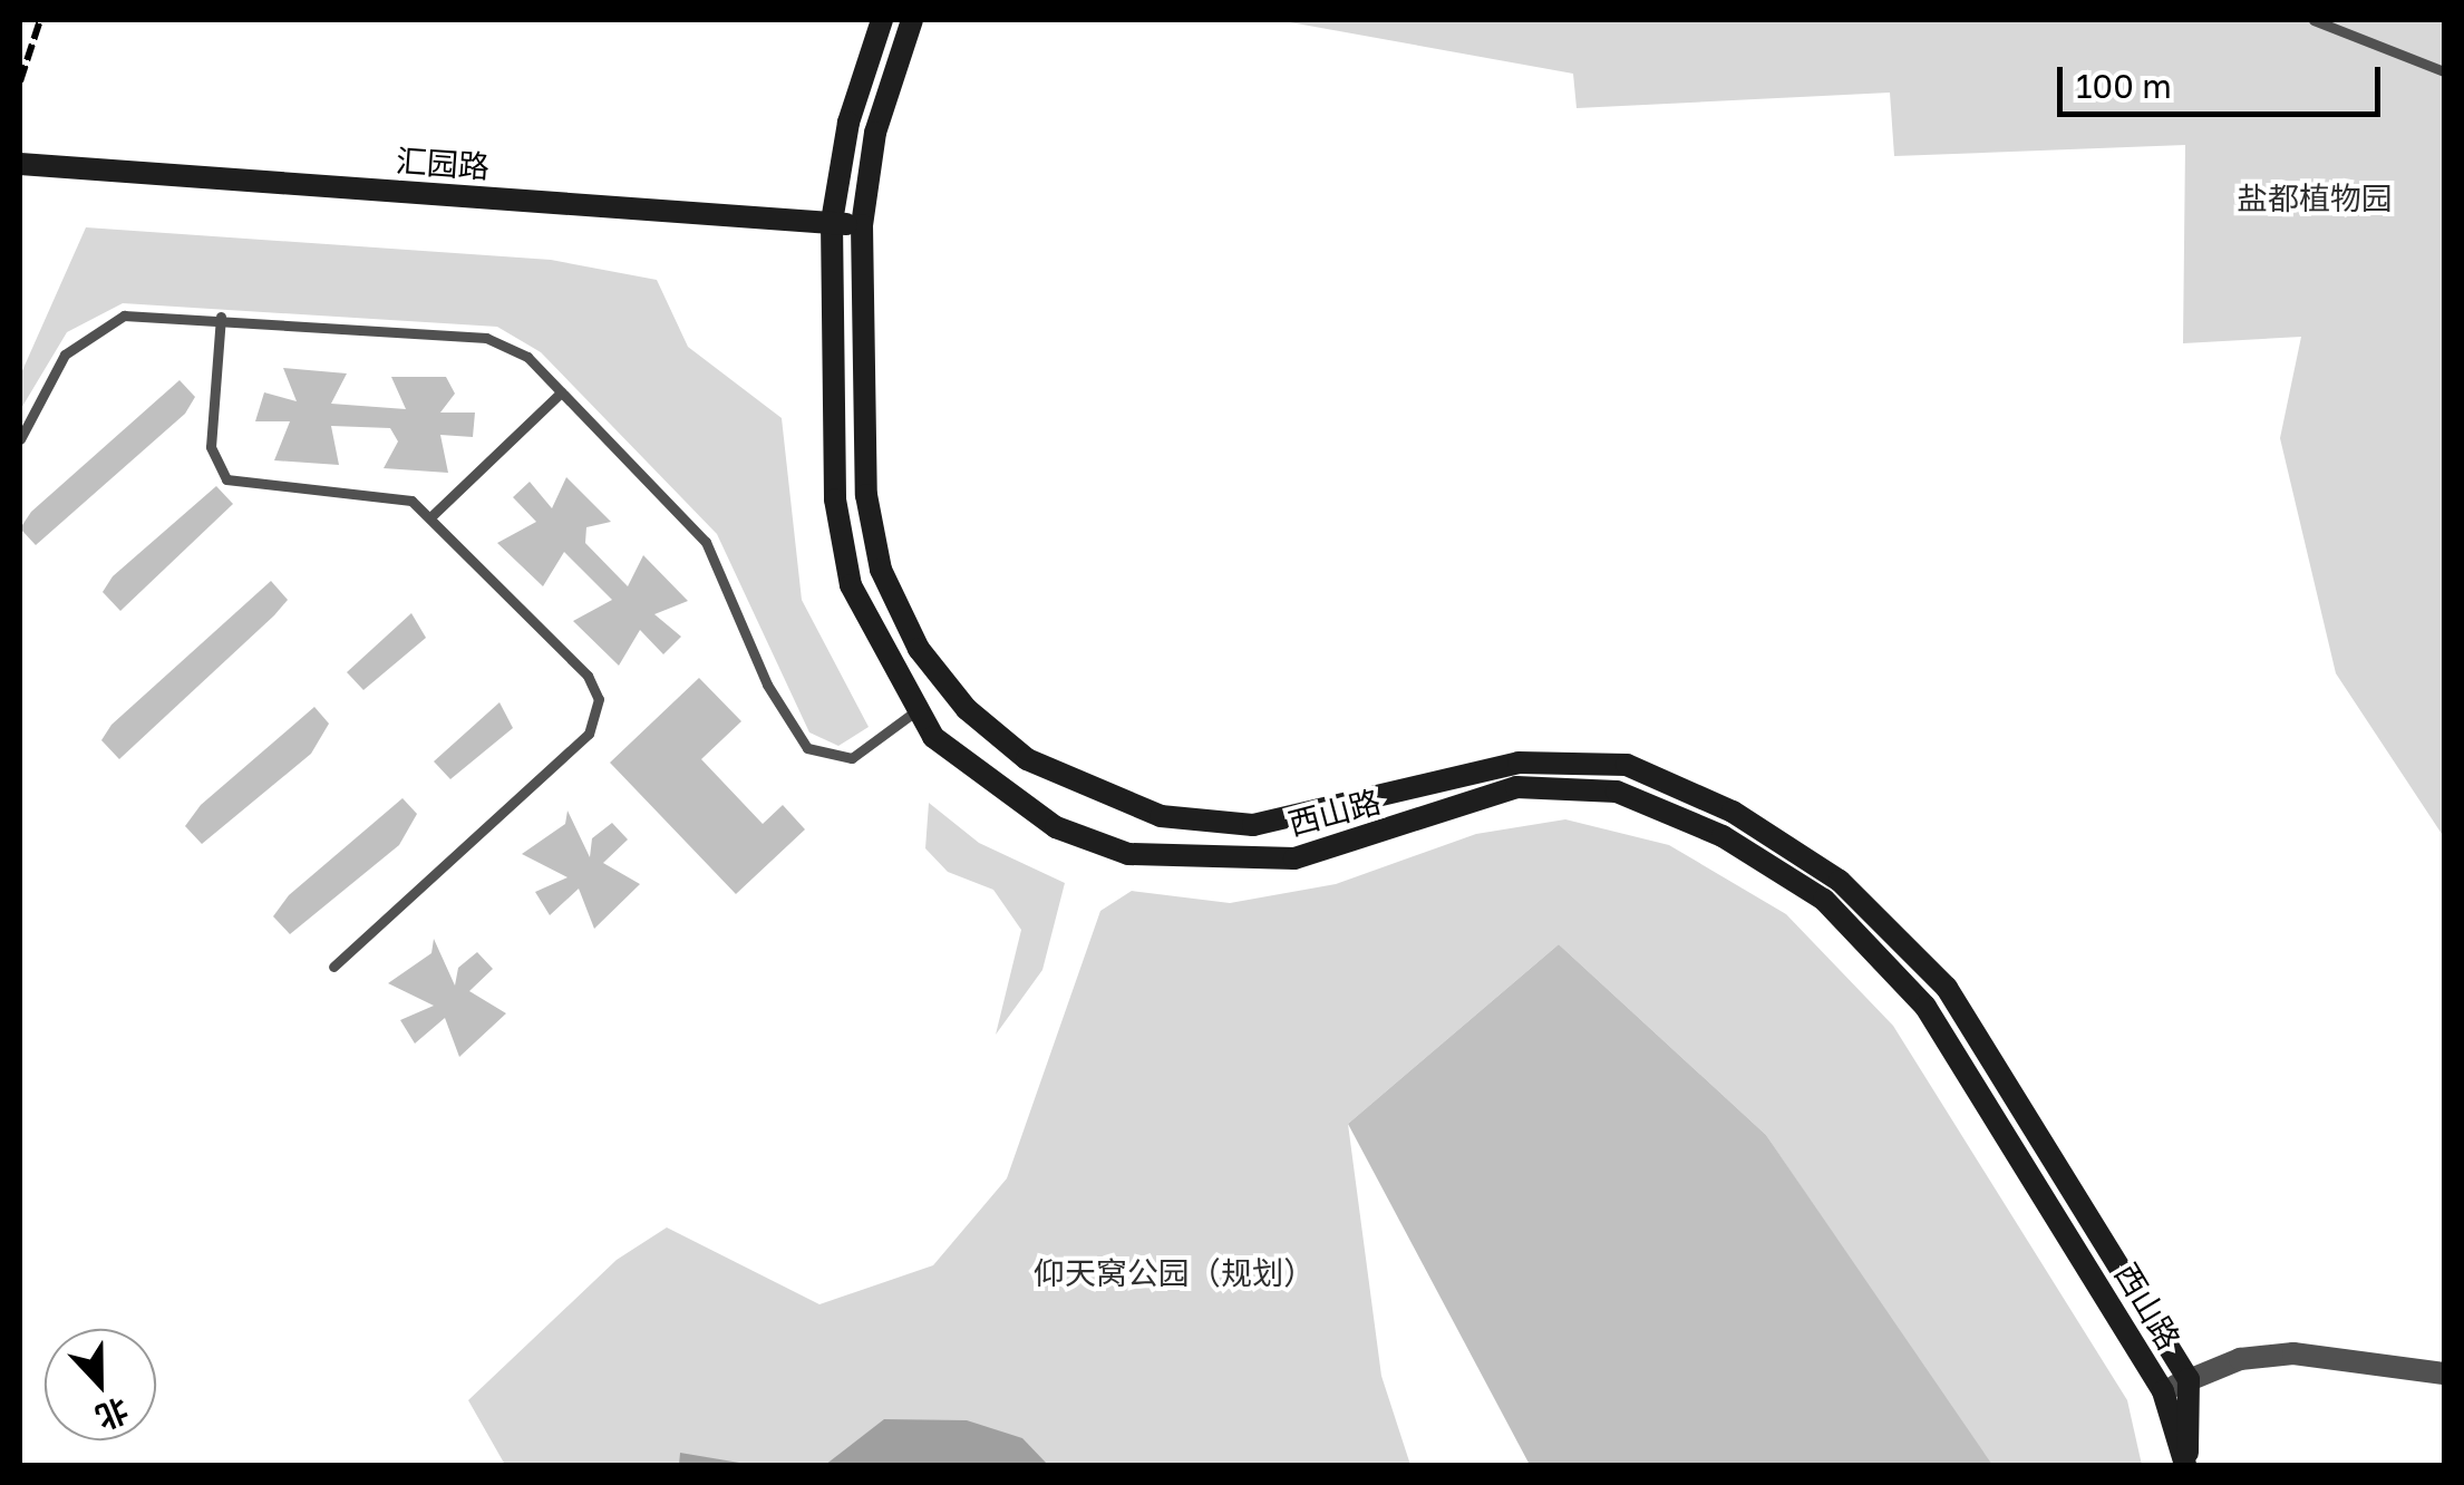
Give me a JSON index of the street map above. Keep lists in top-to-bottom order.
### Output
{
  "streets": {
    "main road": ["汇园路", "西山路"]
  },
  "crossings": [
    ["汇园路", "西山路"]
  ],
  "parks": ["盐都植物园", "仰天窝公园（规划）"],
  "scale_bar": "100 m",
  "north": "bottom"
}
